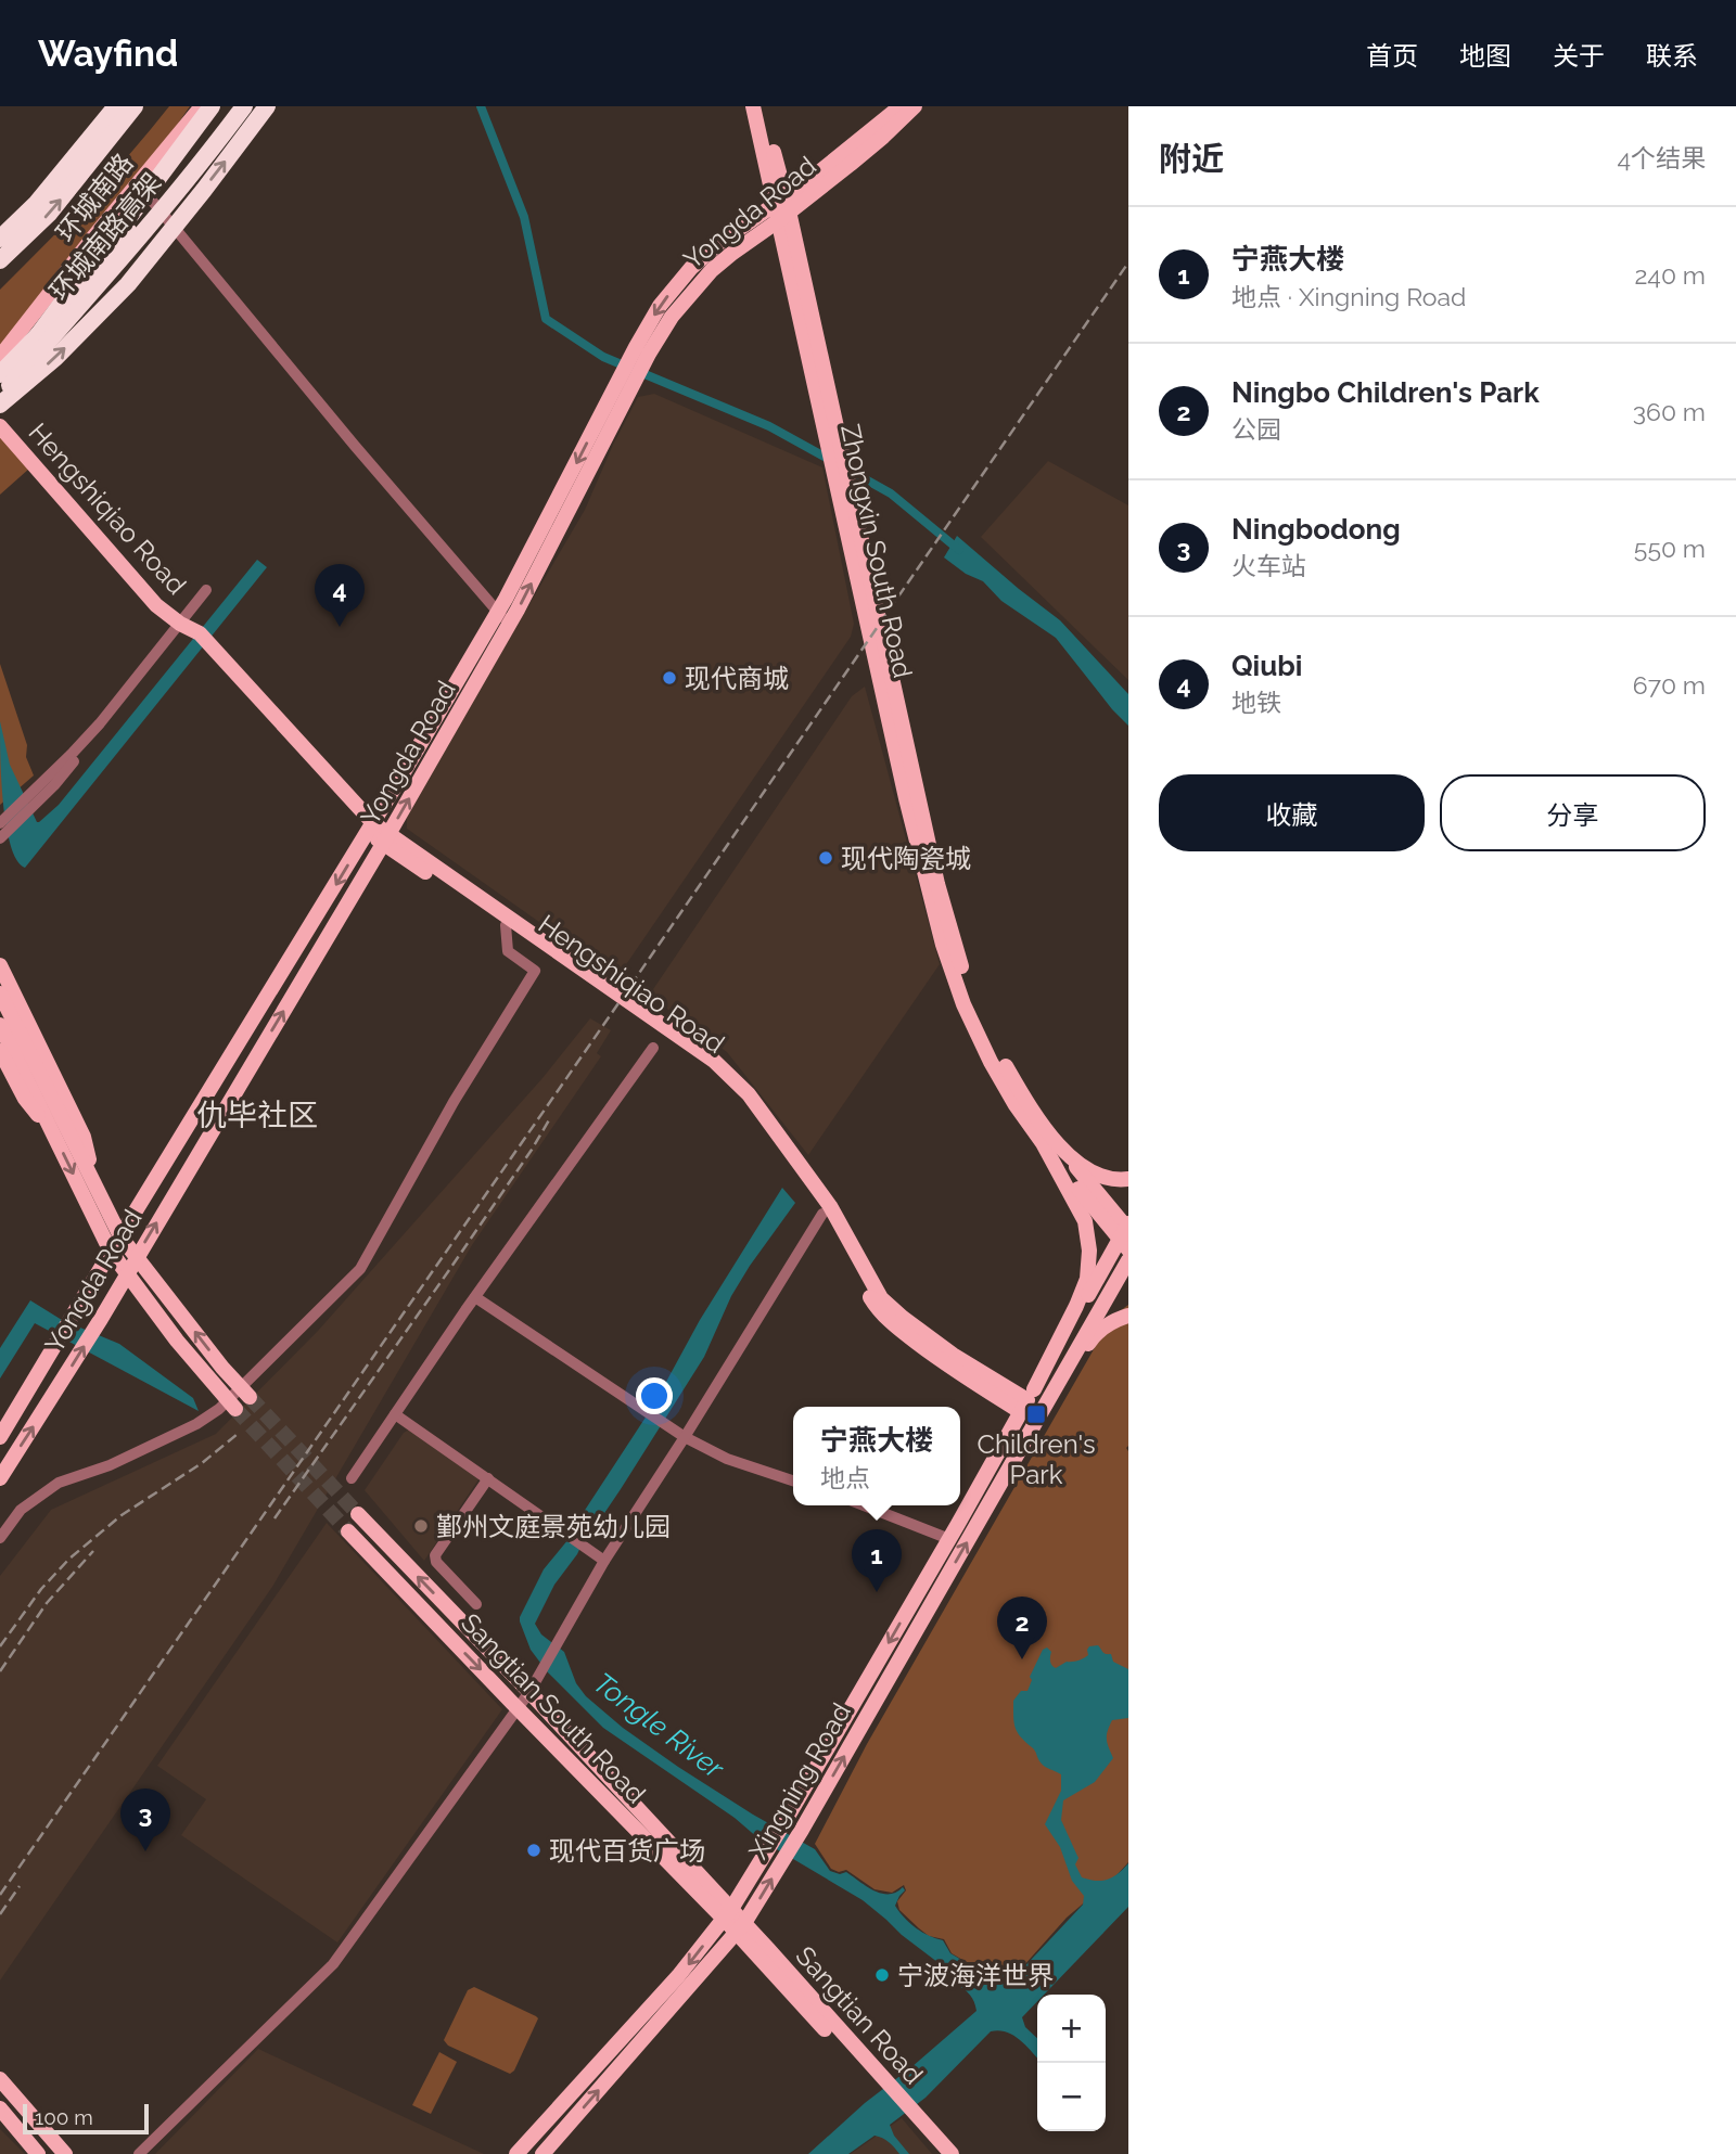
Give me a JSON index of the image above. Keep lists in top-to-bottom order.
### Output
{
  "streets": {
    "highway": ["环城南路高架"],
    "main road": [
      "环城南路",
      "Yongda Road",
      "Hengshiqiao Road",
      "Zhongxin South Road",
      "Sangtian South Road",
      "Xingning Road",
      "Sangtian Road"
    ]
  },
  "crossings": [
    ["Yongda Road", "Hengshiqiao Road"],
    ["Yongda Road", "Zhongxin South Road"],
    ["Hengshiqiao Road", "Xingning Road"],
    ["Zhongxin South Road", "Xingning Road"],
    ["Sangtian South Road", "Xingning Road"],
    ["Sangtian South Road", "Sangtian Road"],
    ["Xingning Road", "Sangtian Road"]
  ],
  "districts": ["仇毕社区"],
  "water": ["Tongle River"],
  "places": {
    "other": [
      "现代商城",
      "现代陶瓷城",
      "鄞州文庭景苑幼儿园",
      "现代百货广场",
      "宁波海洋世界"
    ],
    "transit": ["Children's Park"]
  },
  "scale_bar": "100 m",
  "page": {
    "header": "Wayfind",
    "nav": [
      "首页",
      "地图",
      "关于",
      "联系"
    ],
    "heading": ["附近", "4个结果"],
    "list": [
      {
        "mark": "1",
        "name": "宁燕大楼",
        "note": "地点 · Xingning Road",
        "value": "240 m"
      },
      {
        "mark": "2",
        "name": "Ningbo Children's Park",
        "note": "公园",
        "value": "360 m"
      },
      {
        "mark": "3",
        "name": "Ningbodong",
        "note": "火车站",
        "value": "550 m"
      },
      {
        "mark": "4",
        "name": "Qiubi",
        "note": "地铁",
        "value": "670 m"
      }
    ],
    "pins": [
      "4",
      "1",
      "2",
      "3"
    ],
    "buttons": ["收藏", "分享"],
    "popup": ["宁燕大楼", "地点"],
    "map_buttons": ["+", "−"],
    "scale": "100 m"
  }
}
